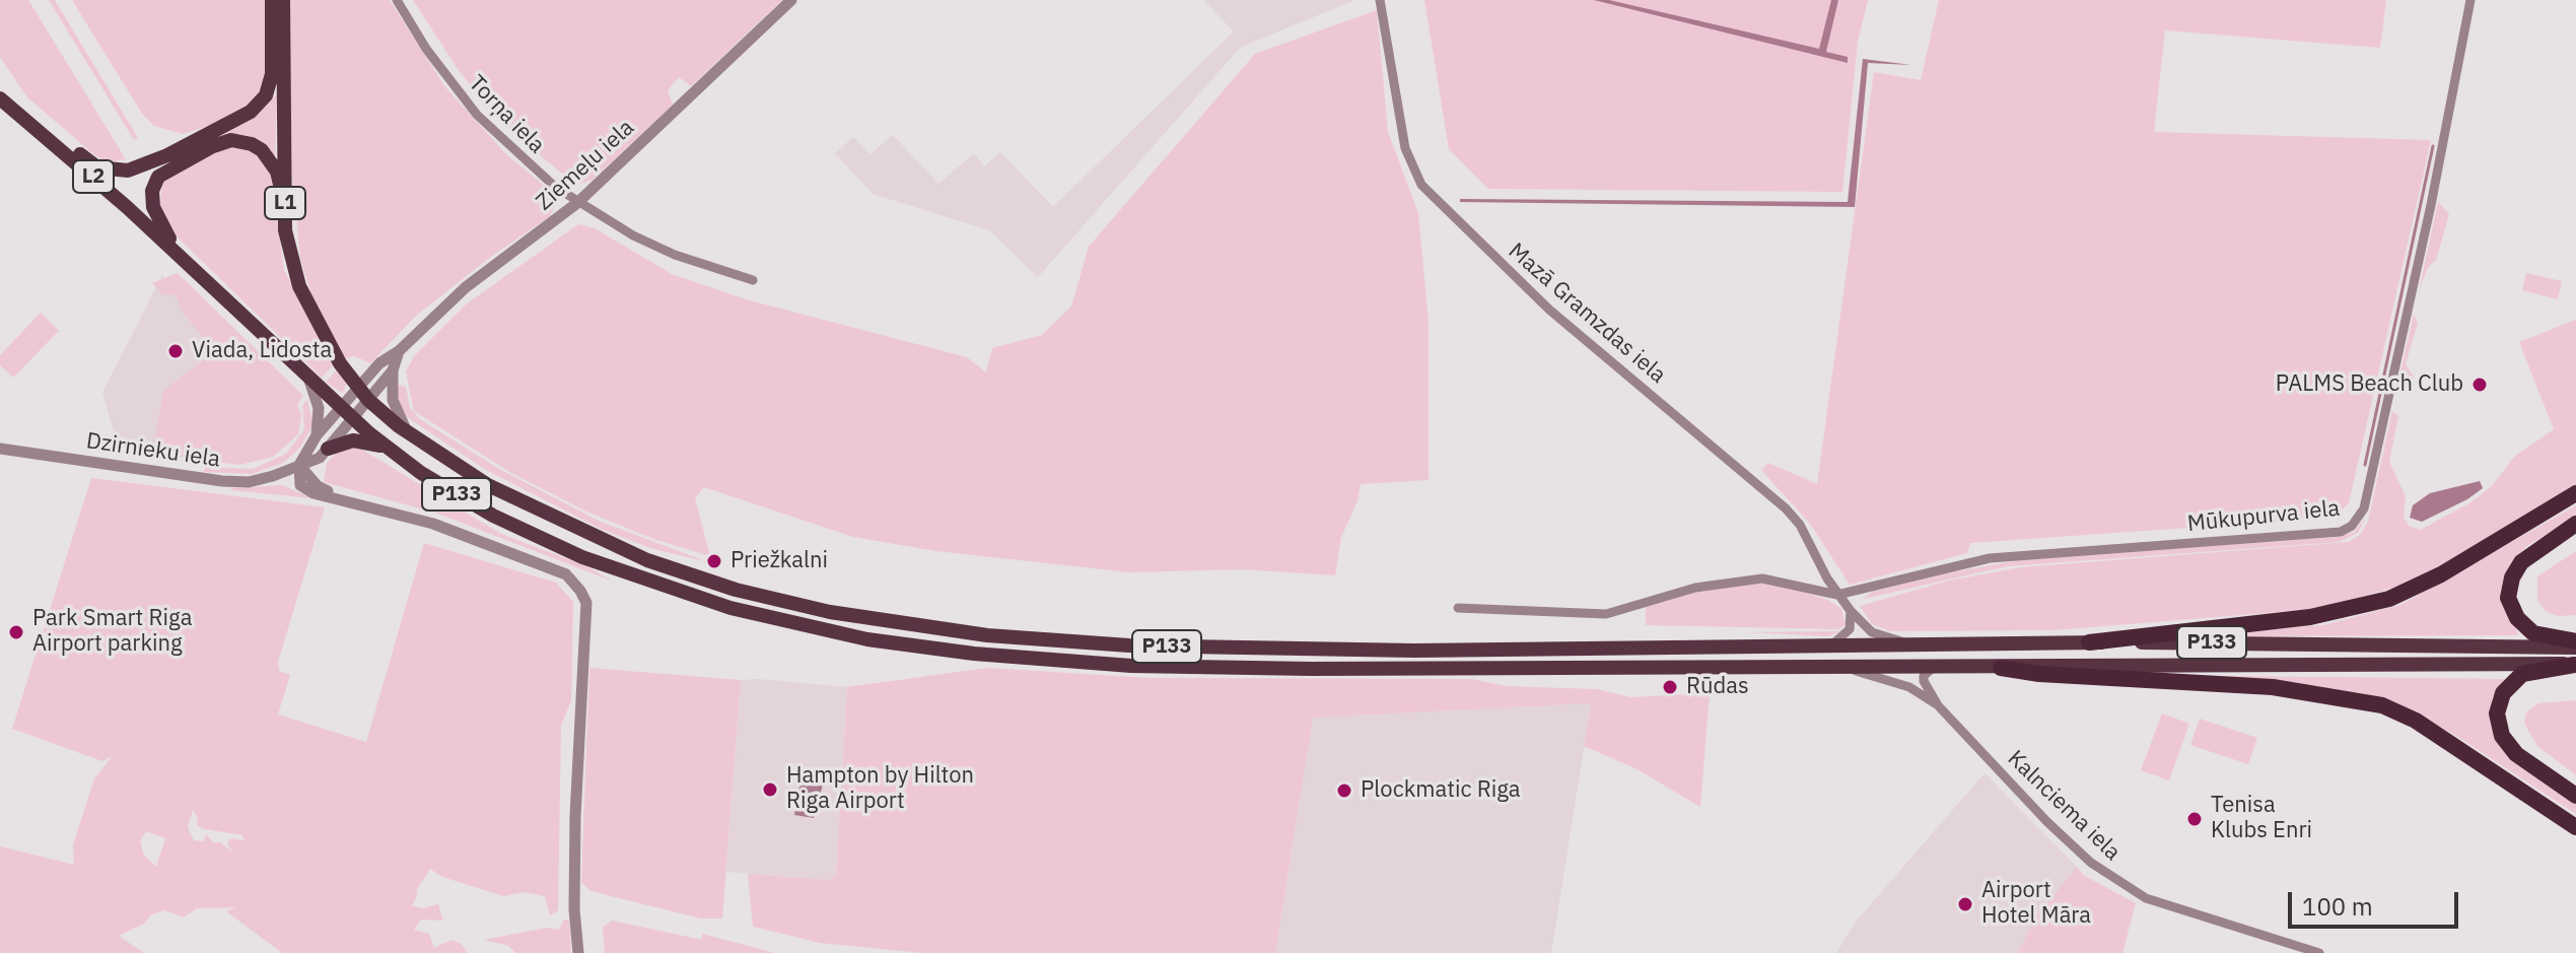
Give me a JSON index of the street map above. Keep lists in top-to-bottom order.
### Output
{
  "streets": {
    "main road": ["L2", "L1", "P133"],
    "street": [
      "Torņa iela",
      "Ziemeļu iela",
      "Mazā Gramzdas iela",
      "Dzirnieku iela",
      "Mūkupurva iela",
      "Kalnciema iela"
    ]
  },
  "crossings": [
    ["Torņa iela", "Ziemeļu iela"],
    ["Ziemeļu iela", "L1"],
    ["Ziemeļu iela", "Dzirnieku iela"],
    ["Ziemeļu iela", "P133"],
    ["L2", "P133"],
    ["L1", "Dzirnieku iela"],
    ["L1", "P133"],
    ["Mazā Gramzdas iela", "P133"],
    ["Mazā Gramzdas iela", "Mūkupurva iela"],
    ["Dzirnieku iela", "P133"],
    ["P133", "Kalnciema iela"]
  ],
  "places": [
    "Viada, Lidosta",
    "PALMS Beach Club",
    "Priežkalni",
    "Park Smart Riga Airport parking",
    "Rūdas",
    "Hampton by Hilton Riga Airport",
    "Plockmatic Riga",
    "Tenisa Klubs Enri",
    "Airport Hotel Māra"
  ],
  "scale_bar": "100 m"
}
